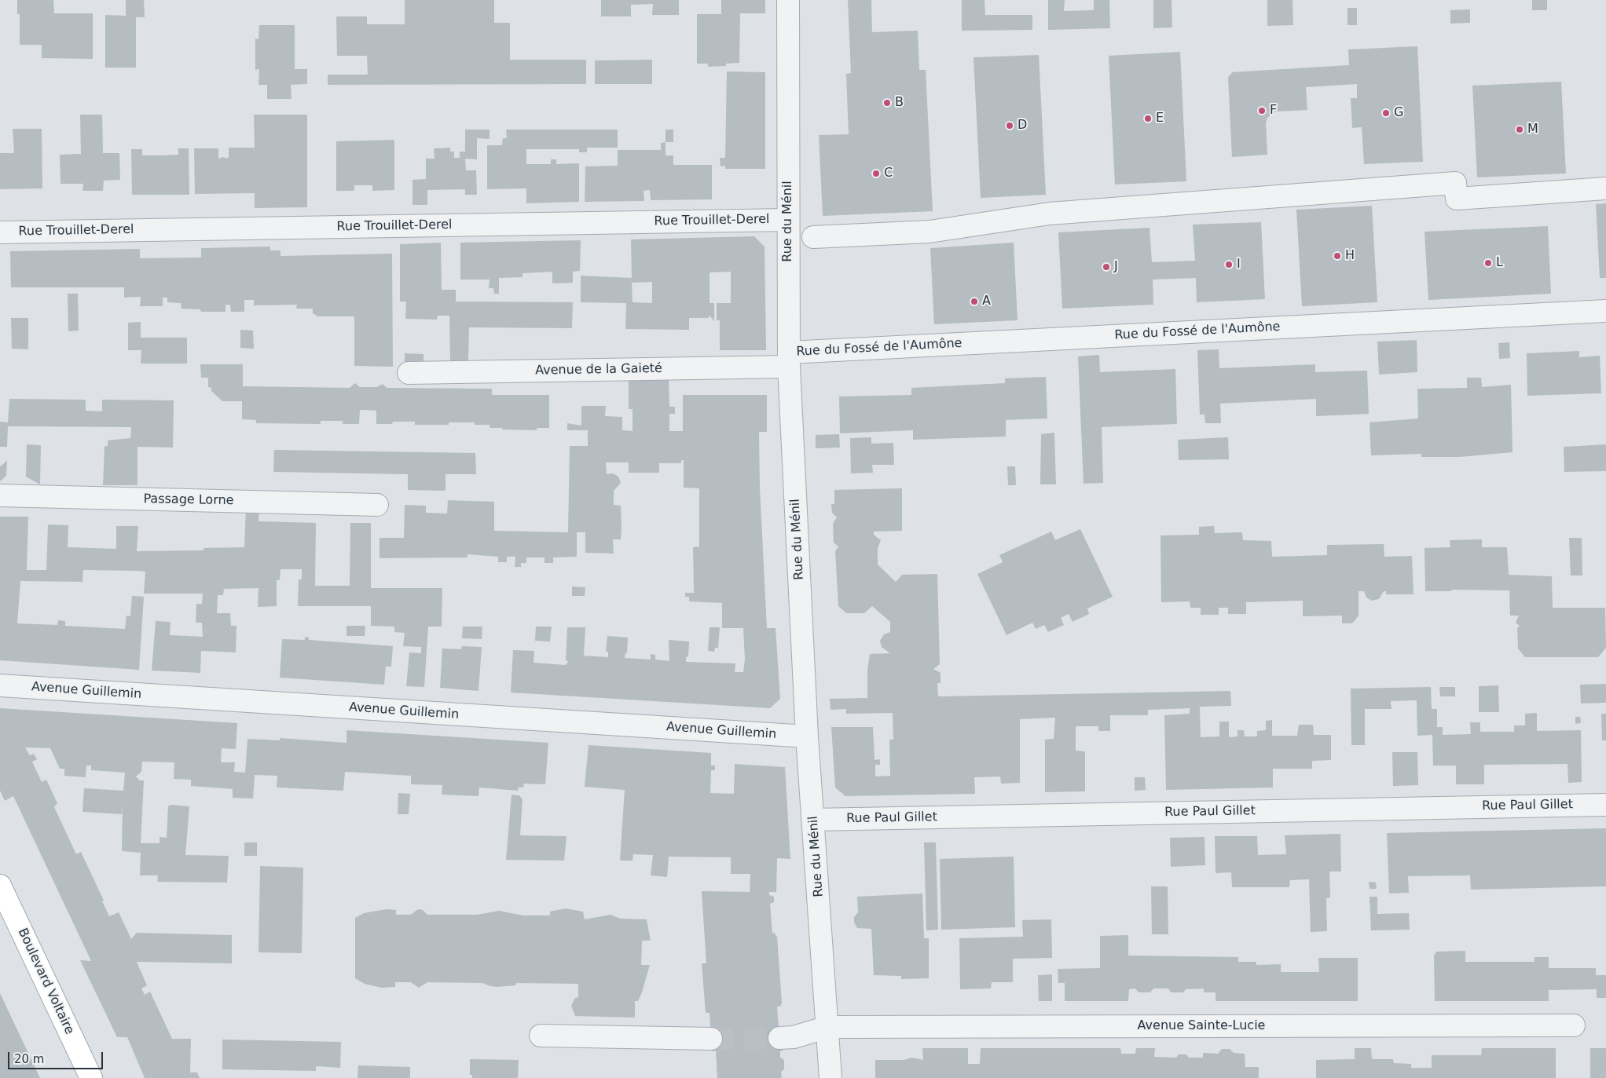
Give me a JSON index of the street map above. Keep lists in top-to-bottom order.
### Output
{
  "streets": {
    "main road": ["Boulevard Voltaire"],
    "street": [
      "Rue Trouillet-Derel",
      "Rue du Ménil",
      "Rue du Fossé de l'Aumône",
      "Avenue de la Gaieté",
      "Passage Lorne",
      "Avenue Guillemin",
      "Rue Paul Gillet",
      "Avenue Sainte-Lucie"
    ]
  },
  "crossings": [
    ["Rue Trouillet-Derel", "Rue du Ménil"],
    ["Rue du Ménil", "Rue du Fossé de l'Aumône"],
    ["Rue du Ménil", "Avenue de la Gaieté"],
    ["Rue du Ménil", "Avenue Guillemin"],
    ["Rue du Ménil", "Rue Paul Gillet"],
    ["Rue du Ménil", "Avenue Sainte-Lucie"],
    ["Rue du Fossé de l'Aumône", "Avenue de la Gaieté"]
  ],
  "places": [
    "B",
    "F",
    "G",
    "E",
    "D",
    "M",
    "C",
    "H",
    "L",
    "I",
    "J",
    "A"
  ],
  "scale_bar": "20 m"
}
